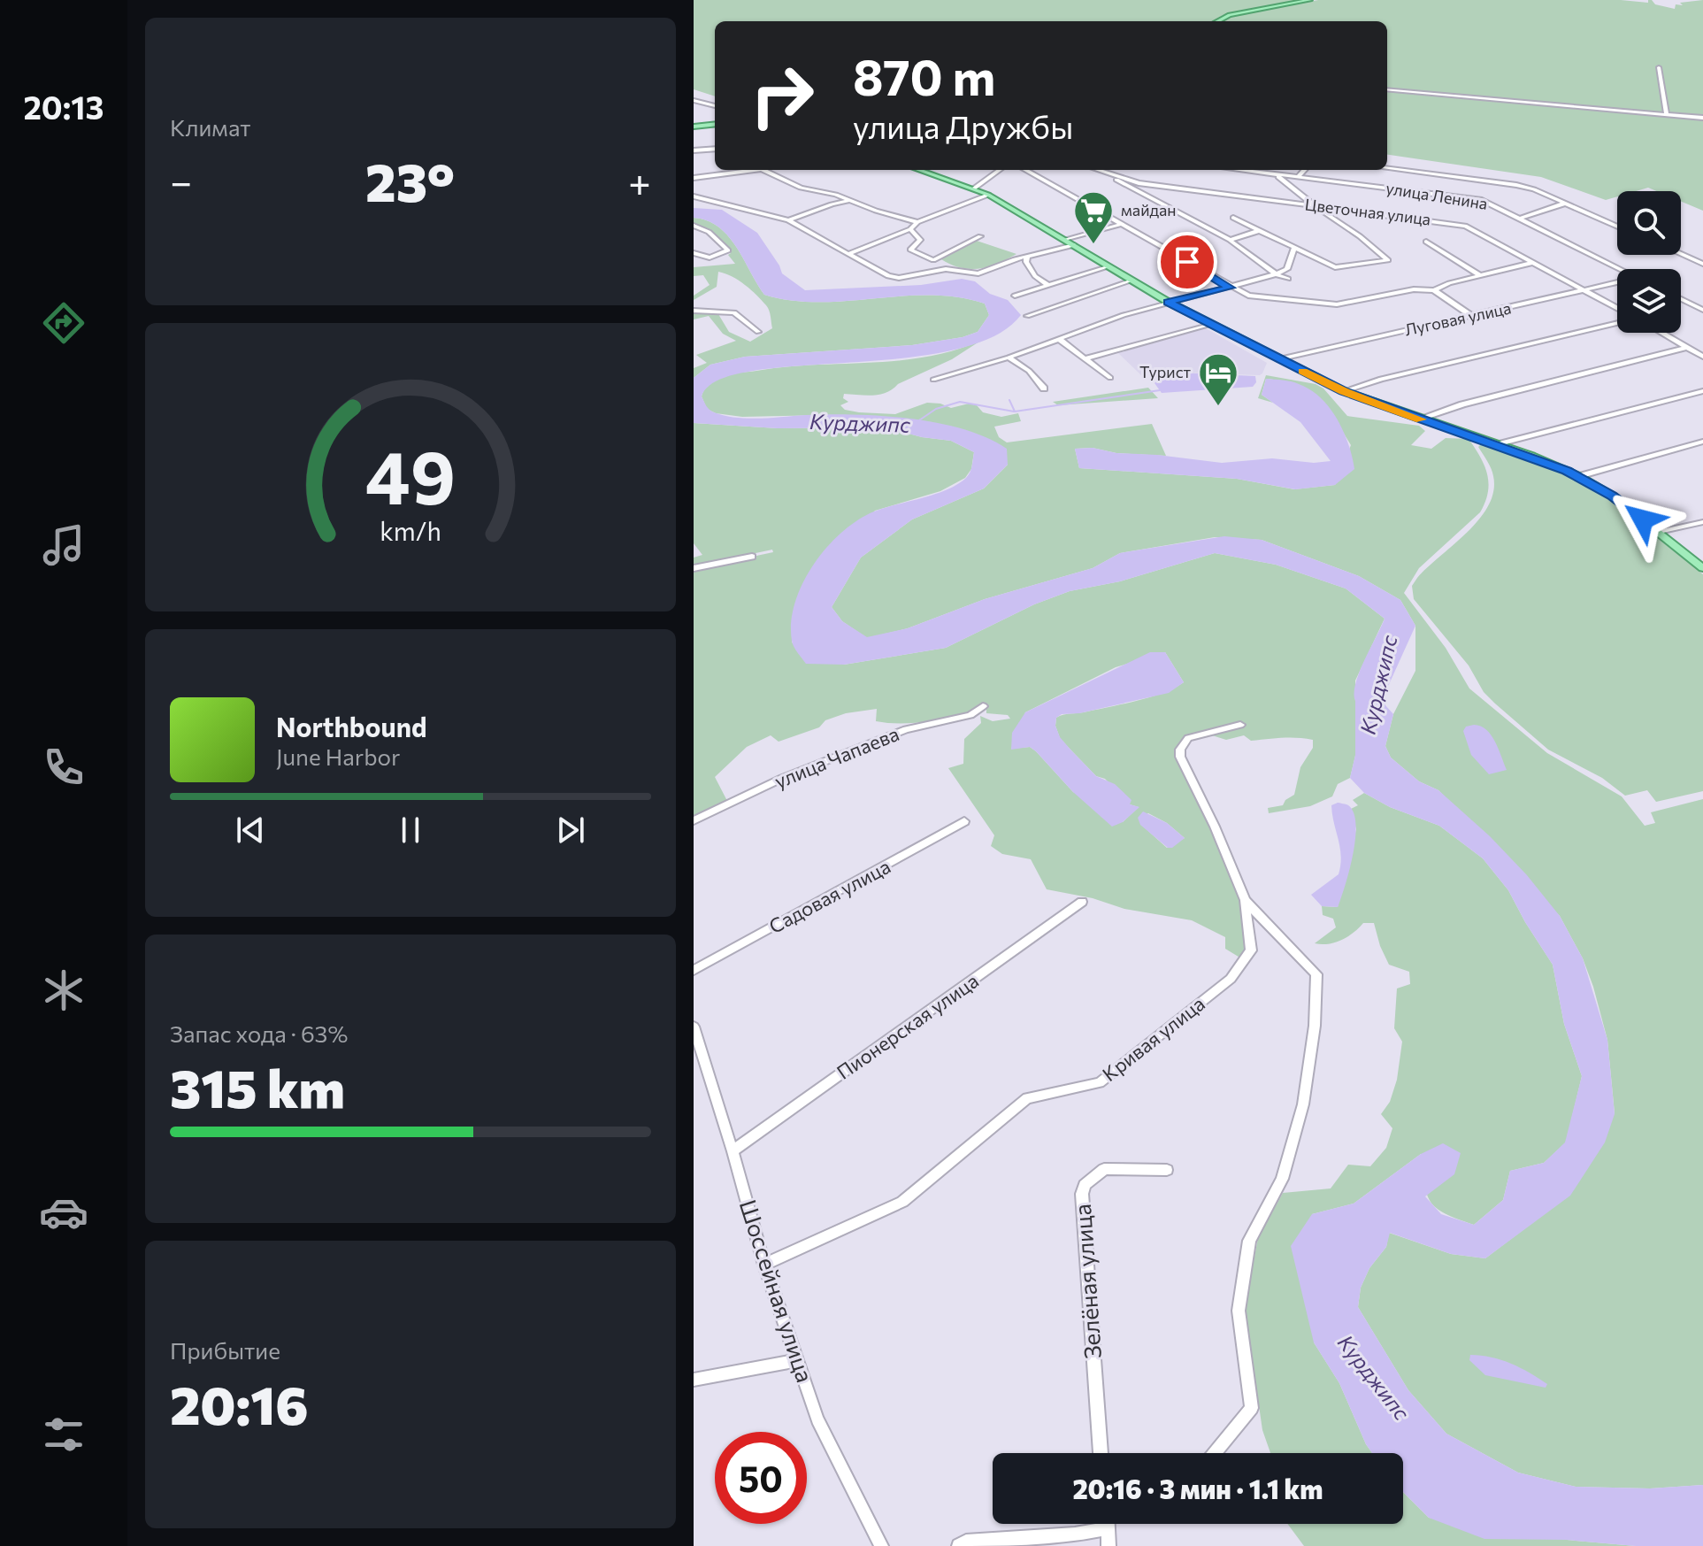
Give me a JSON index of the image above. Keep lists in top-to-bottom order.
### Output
{
  "streets": {
    "street": [
      "улица Ленина",
      "Цветочная улица",
      "Луговая улица",
      "улица Чапаева",
      "Садовая улица",
      "Пионерская улица",
      "Кривая улица",
      "Зелёная улица",
      "Шоссейная улица"
    ]
  },
  "crossings": [
    ["Цветочная улица", "Луговая улица"],
    ["Пионерская улица", "Шоссейная улица"],
    ["Кривая улица", "Шоссейная улица"]
  ],
  "water": ["Курджипс"],
  "places": {
    "supermarket": ["майдан"],
    "hotel": ["Турист"]
  },
  "page": {
    "tabs": "20:13",
    "tile": [
      "Климат",
      ["Запас хода · 63%", "315 km"],
      ["Прибытие", "20:16"]
    ],
    "turn": ["870 m", "улица Дружбы"],
    "heat": ["−", "23°", "+"],
    "song": ["Northbound", "June Harbor"],
    "limit": "50",
    "trip": "20:16 · 3 мин · 1.1 km",
    "gauge": ["49", "km/h"]
  }
}
